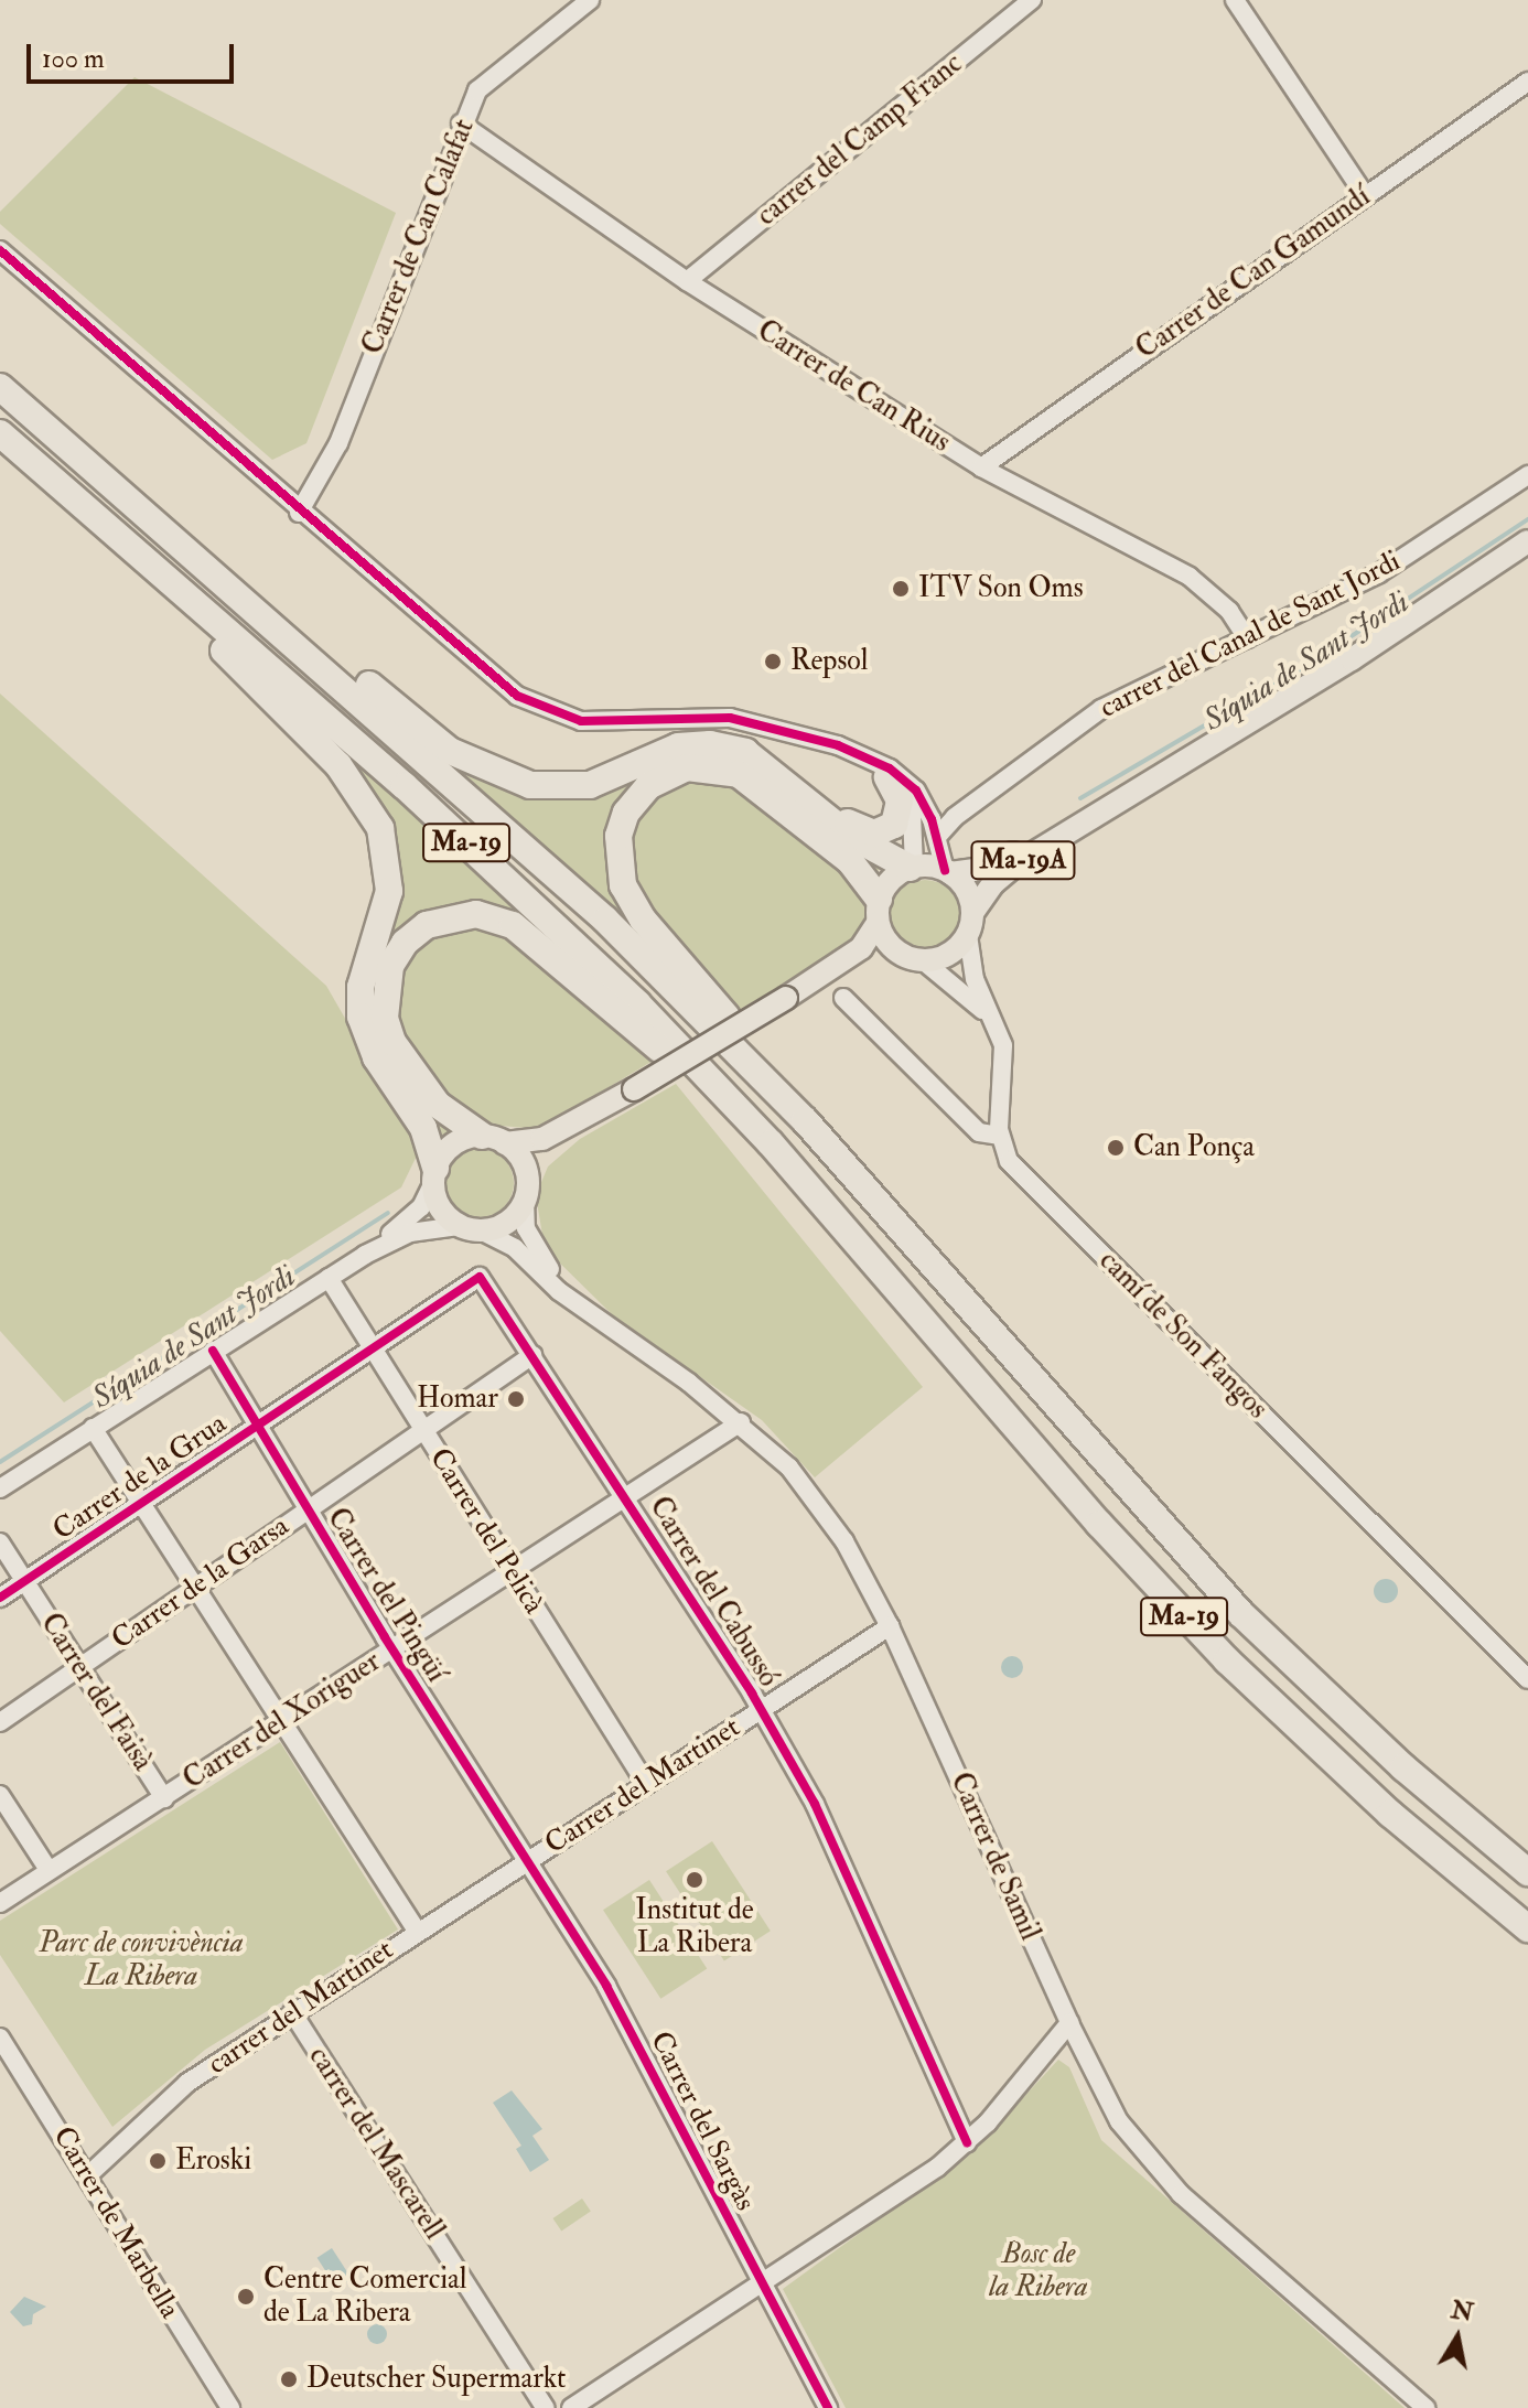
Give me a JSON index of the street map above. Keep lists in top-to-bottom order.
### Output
{
  "streets": {
    "highway": ["Ma-19"],
    "main road": ["Ma-19A"],
    "street": [
      "carrer del Camp Franc",
      "Carrer de Can Calafat",
      "Carrer de Can Gamundí",
      "Carrer de Can Rius",
      "carrer del Canal de Sant Jordi",
      "camí de Son Fangos",
      "Carrer de la Grua",
      "Carrer del Pelicà",
      "Carrer de la Garsa",
      "Carrer del Cabussó",
      "Carrer del Pingüí",
      "Carrer del Faisà",
      "Carrer del Xoriguer",
      "Carrer del Martinet",
      "Carrer de Samil",
      "carrer del Martinet",
      "Carrer del Sargàs",
      "carrer del Mascarell",
      "Carrer de Marbella"
    ]
  },
  "crossings": [
    ["carrer del Camp Franc", "Carrer de Can Rius"],
    ["Carrer de Can Calafat", "Carrer de Can Rius"],
    ["Carrer de Can Gamundí", "Carrer de Can Rius"],
    ["Carrer de Can Rius", "carrer del Canal de Sant Jordi"],
    ["Carrer de la Grua", "Carrer del Pelicà"],
    ["Carrer de la Grua", "Carrer del Cabussó"],
    ["Carrer de la Grua", "Carrer del Pingüí"],
    ["Carrer de la Grua", "Carrer del Faisà"],
    ["Carrer del Pelicà", "Carrer de la Garsa"],
    ["Carrer del Pelicà", "Carrer del Xoriguer"],
    ["Carrer del Pelicà", "Carrer del Martinet"],
    ["Carrer de la Garsa", "Carrer del Cabussó"],
    ["Carrer de la Garsa", "Carrer del Pingüí"],
    ["Carrer de la Garsa", "Carrer del Faisà"],
    ["Carrer del Cabussó", "Carrer del Xoriguer"],
    ["Carrer del Cabussó", "Carrer del Martinet"],
    ["Carrer del Pingüí", "Carrer del Xoriguer"],
    ["Carrer del Pingüí", "Carrer del Martinet"],
    ["Carrer del Pingüí", "carrer del Martinet"],
    ["Carrer del Pingüí", "Carrer del Sargàs"],
    ["Carrer del Faisà", "Carrer del Xoriguer"],
    ["Carrer del Xoriguer", "Carrer de Samil"],
    ["Carrer del Martinet", "Carrer de Samil"],
    ["Carrer del Martinet", "carrer del Martinet"],
    ["Carrer del Martinet", "Carrer del Sargàs"],
    ["carrer del Martinet", "Carrer del Sargàs"],
    ["carrer del Martinet", "carrer del Mascarell"],
    ["carrer del Martinet", "Carrer de Marbella"]
  ],
  "water": ["Síquia de Sant Jordi"],
  "parks": ["Parc de convivència La Ribera", "Bosc de la Ribera"],
  "places": [
    "ITV Son Oms",
    "Repsol",
    "Can Ponça",
    "Homar",
    "Institut de La Ribera",
    "Eroski",
    "Centre Comercial de La Ribera",
    "Deutscher Supermarkt"
  ],
  "scale_bar": "100 m",
  "north": "top"
}
